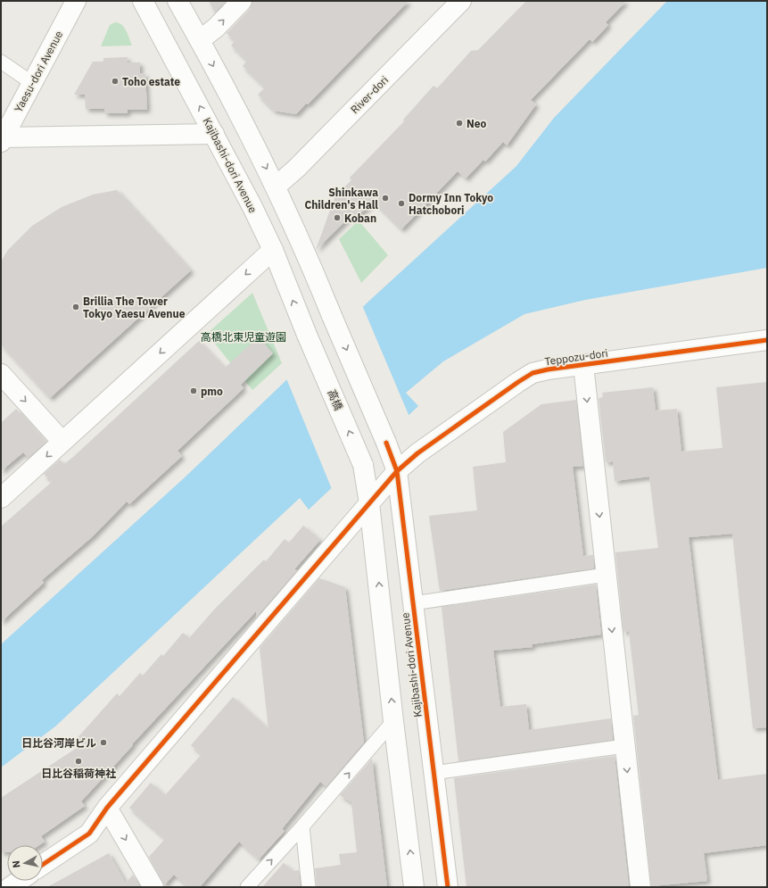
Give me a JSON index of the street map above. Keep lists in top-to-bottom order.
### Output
{
  "streets": {
    "street": [
      "Yaesu-dori Avenue",
      "River-dori",
      "Kajibashi-dori Avenue",
      "Teppozu-dori",
      "高橋"
    ]
  },
  "crossings": [
    ["River-dori", "Kajibashi-dori Avenue"],
    ["Kajibashi-dori Avenue", "Teppozu-dori"],
    ["Kajibashi-dori Avenue", "高橋"],
    ["Teppozu-dori", "高橋"]
  ],
  "one_way": ["高橋"],
  "parks": ["高橋北東児童遊園"],
  "places": [
    "Toho estate",
    "Neo",
    "Shinkawa Children's Hall",
    "Dormy Inn Tokyo Hatchobori",
    "Koban",
    "Brillia The Tower Tokyo Yaesu Avenue",
    "pmo",
    "日比谷河岸ビル",
    "日比谷稲荷神社"
  ],
  "north": "left"
}
